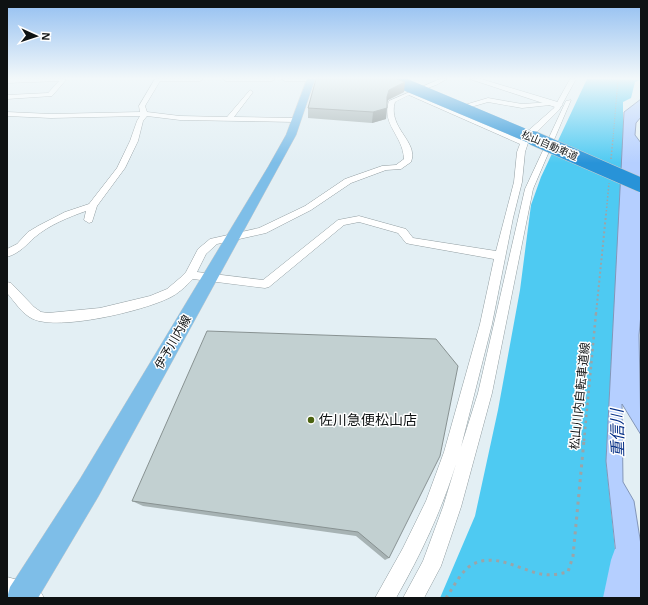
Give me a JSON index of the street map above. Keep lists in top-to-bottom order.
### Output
{
  "streets": {
    "highway": ["松山自動車道"],
    "main road": ["伊予川内線"],
    "path": ["松山川内自転車道線"]
  },
  "water": ["重信川"],
  "places": ["佐川急便松山店"],
  "north": "right"
}
